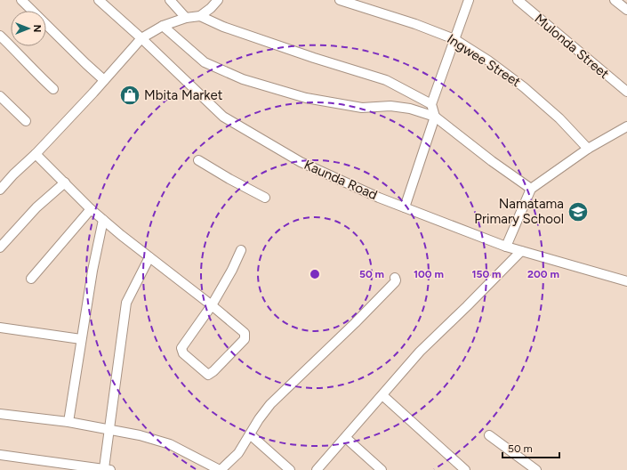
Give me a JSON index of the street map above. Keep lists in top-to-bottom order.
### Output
{
  "streets": {
    "street": ["Mulonda Street", "Ingwee Street", "Kaunda Road"]
  },
  "places": {
    "shop": ["Mbita Market"],
    "school or university": ["Namatama Primary School"]
  },
  "scale_bar": "50 m",
  "north": "right",
  "rings": [
    "50 m",
    "100 m",
    "150 m",
    "200 m"
  ]
}
